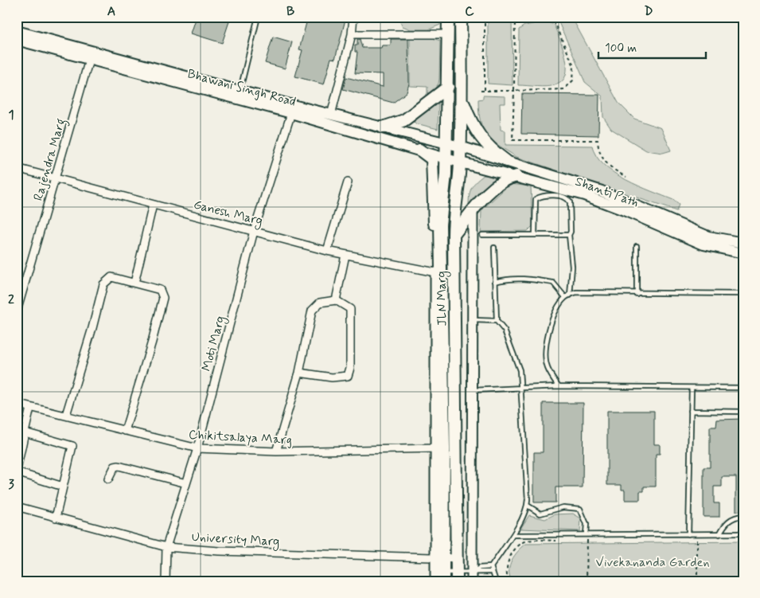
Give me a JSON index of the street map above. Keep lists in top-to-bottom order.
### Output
{
  "streets": {
    "main road": ["Bhawani Singh Road", "Shanti Path", "JLN Marg"],
    "street": [
      "Rajendra Marg",
      "Ganesh Marg",
      "Moti Marg",
      "Chikitsalaya Marg",
      "University Marg"
    ]
  },
  "crossings": [
    ["Bhawani Singh Road", "Rajendra Marg"],
    ["Bhawani Singh Road", "Shanti Path"],
    ["Bhawani Singh Road", "JLN Marg"],
    ["Bhawani Singh Road", "Moti Marg"],
    ["Rajendra Marg", "Ganesh Marg"],
    ["Shanti Path", "JLN Marg"],
    ["Ganesh Marg", "JLN Marg"],
    ["Ganesh Marg", "Moti Marg"],
    ["JLN Marg", "Chikitsalaya Marg"],
    ["JLN Marg", "University Marg"],
    ["Moti Marg", "Chikitsalaya Marg"],
    ["Moti Marg", "University Marg"]
  ],
  "parks": ["Vivekananda Garden"],
  "scale_bar": "100 m",
  "grid": {
    "columns": [
      "A",
      "B",
      "C",
      "D"
    ],
    "rows": ["1", "2", "3"]
  }
}
